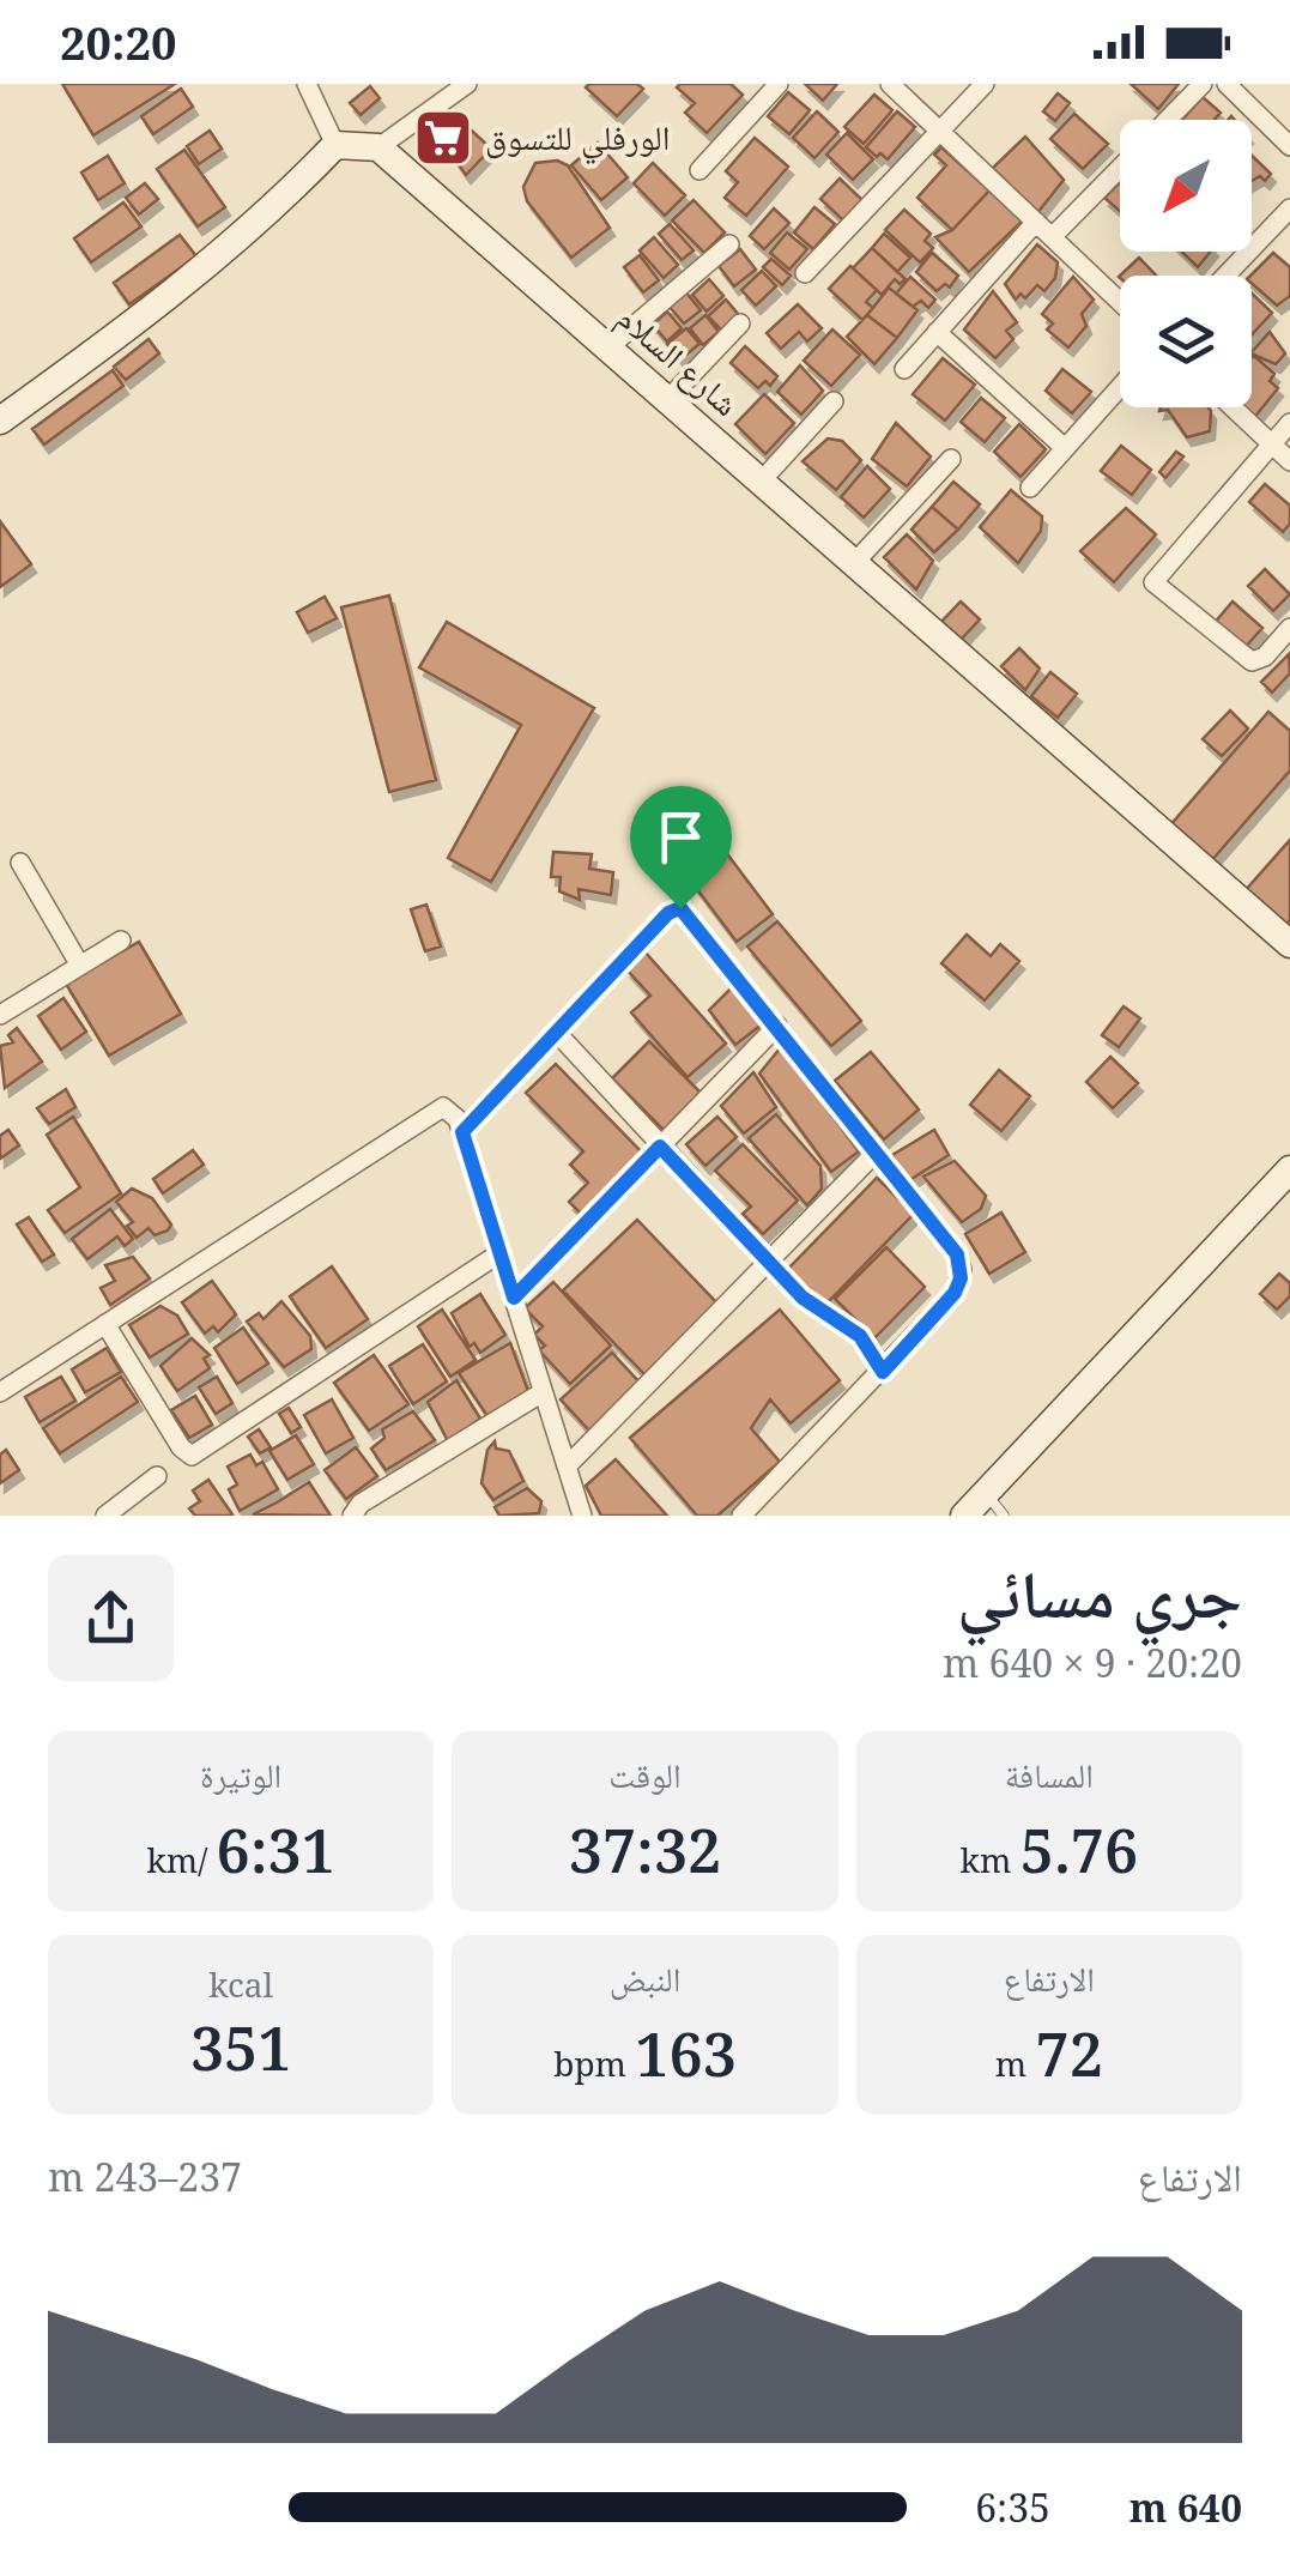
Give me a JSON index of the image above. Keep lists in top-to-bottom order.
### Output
{
  "streets": {
    "main road": ["شارع السلام"]
  },
  "places": {
    "supermarket": ["الورفلي للتسوق"]
  },
  "north": "bottom left",
  "page": {
    "status": "20:20",
    "heading": ["جري مسائي", "20:20 · 9 × 640 m"],
    "stats": [
      ["المسافة", "5.76 km"],
      ["الوقت", "37:32"],
      ["الوتيرة", "6:31 /km"],
      ["الارتفاع", "72 m"],
      ["النبض", "163 bpm"],
      ["kcal", "351"]
    ],
    "chart": ["الارتفاع", "237–243 m"],
    "list": [
      {
        "name": "640 m",
        "note": "6:35"
      }
    ]
  }
}
